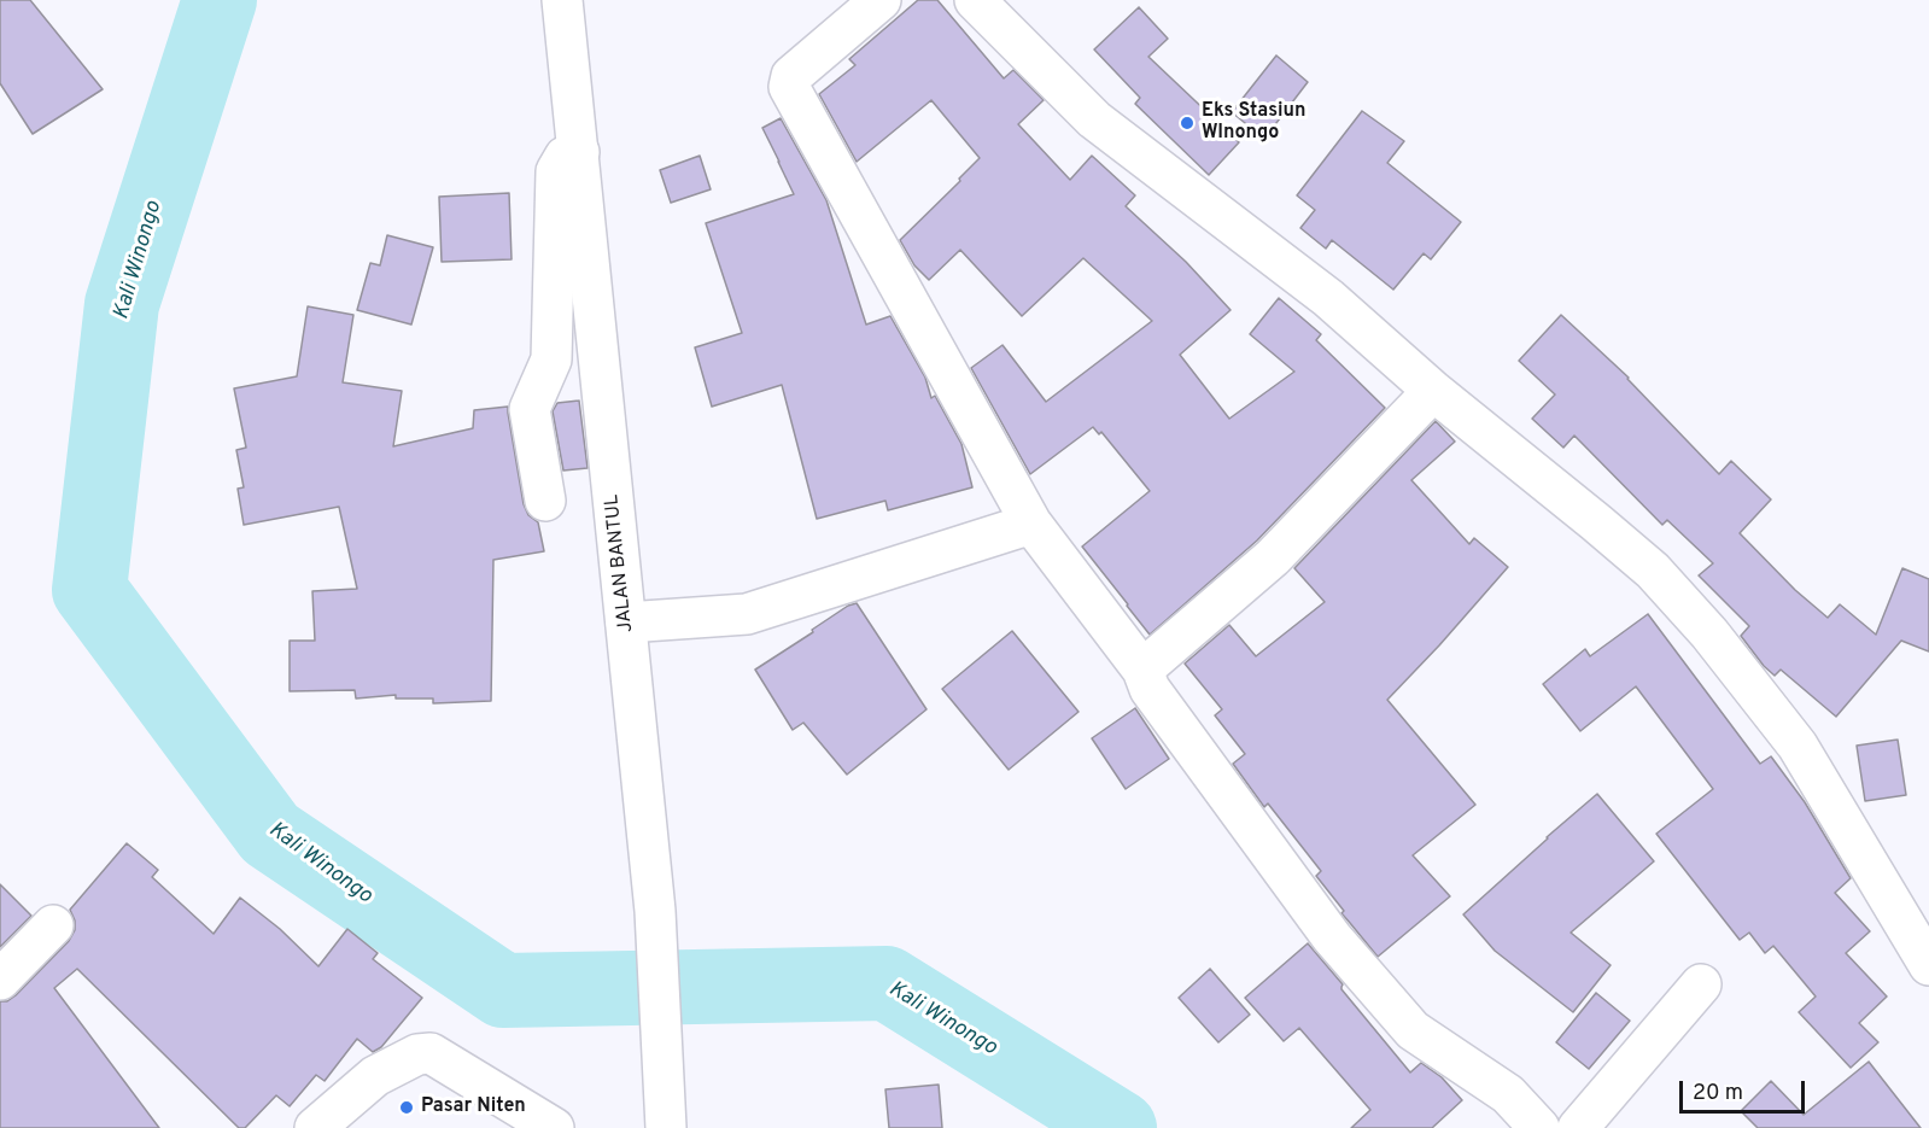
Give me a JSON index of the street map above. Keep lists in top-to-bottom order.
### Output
{
  "streets": {
    "street": ["JALAN BANTUL"]
  },
  "water": ["Kali Winongo"],
  "places": ["Eks Stasiun WInongo", "Pasar Niten"],
  "scale_bar": "20 m"
}
